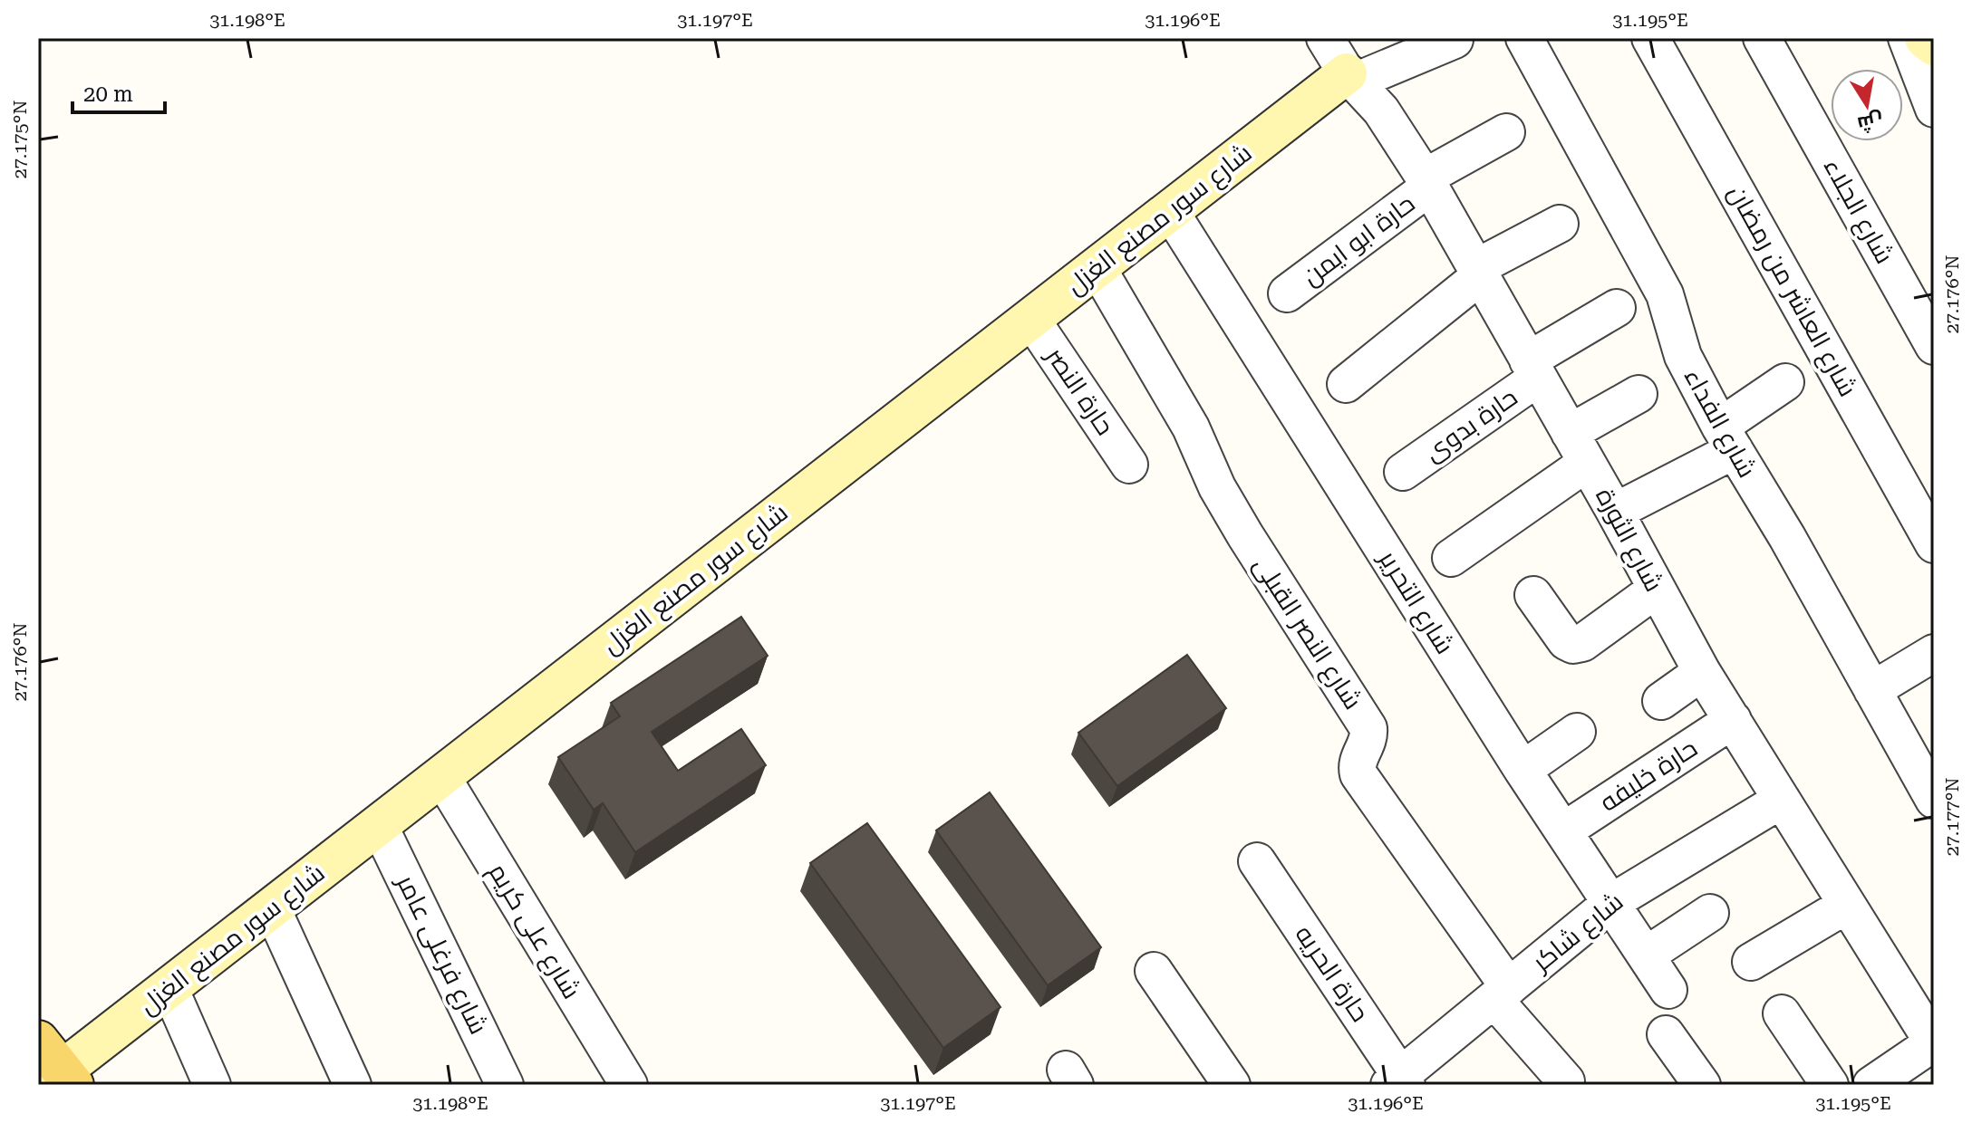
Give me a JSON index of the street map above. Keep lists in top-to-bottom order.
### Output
{
  "streets": {
    "street": [
      "شارع الجلاء",
      "شارع سور مصنع الغزل",
      "حارة ابو ايمن",
      "شارع العاشر من رمضان",
      "حارة النصر",
      "شارع الفداء",
      "حارة بدوى",
      "شارع الثورة",
      "شارع التحرير",
      "شارع النصر القبلى",
      "حارة خليفه",
      "شارع على كريم",
      "شارع شاكر",
      "شارع فرغلى عامر",
      "حارة الحريه"
    ]
  },
  "crossings": [
    ["شارع سور مصنع الغزل", "حارة النصر"],
    ["شارع سور مصنع الغزل", "شارع الثورة"],
    ["شارع سور مصنع الغزل", "شارع التحرير"],
    ["شارع سور مصنع الغزل", "شارع النصر القبلى"],
    ["شارع سور مصنع الغزل", "شارع على كريم"],
    ["شارع سور مصنع الغزل", "شارع فرغلى عامر"],
    ["حارة ابو ايمن", "شارع الثورة"],
    ["حارة بدوى", "شارع الثورة"],
    ["شارع الثورة", "حارة خليفه"],
    ["شارع الثورة", "شارع شاكر"],
    ["شارع التحرير", "حارة خليفه"],
    ["شارع التحرير", "شارع شاكر"],
    ["شارع النصر القبلى", "شارع شاكر"],
    ["شارع شاكر", "حارة الحريه"]
  ],
  "scale_bar": "20 m",
  "north": "bottom",
  "coordinates": [
    "31.198°E",
    "31.197°E",
    "31.196°E",
    "31.195°E",
    "27.175°N",
    "27.176°N",
    "27.177°N"
  ]
}
